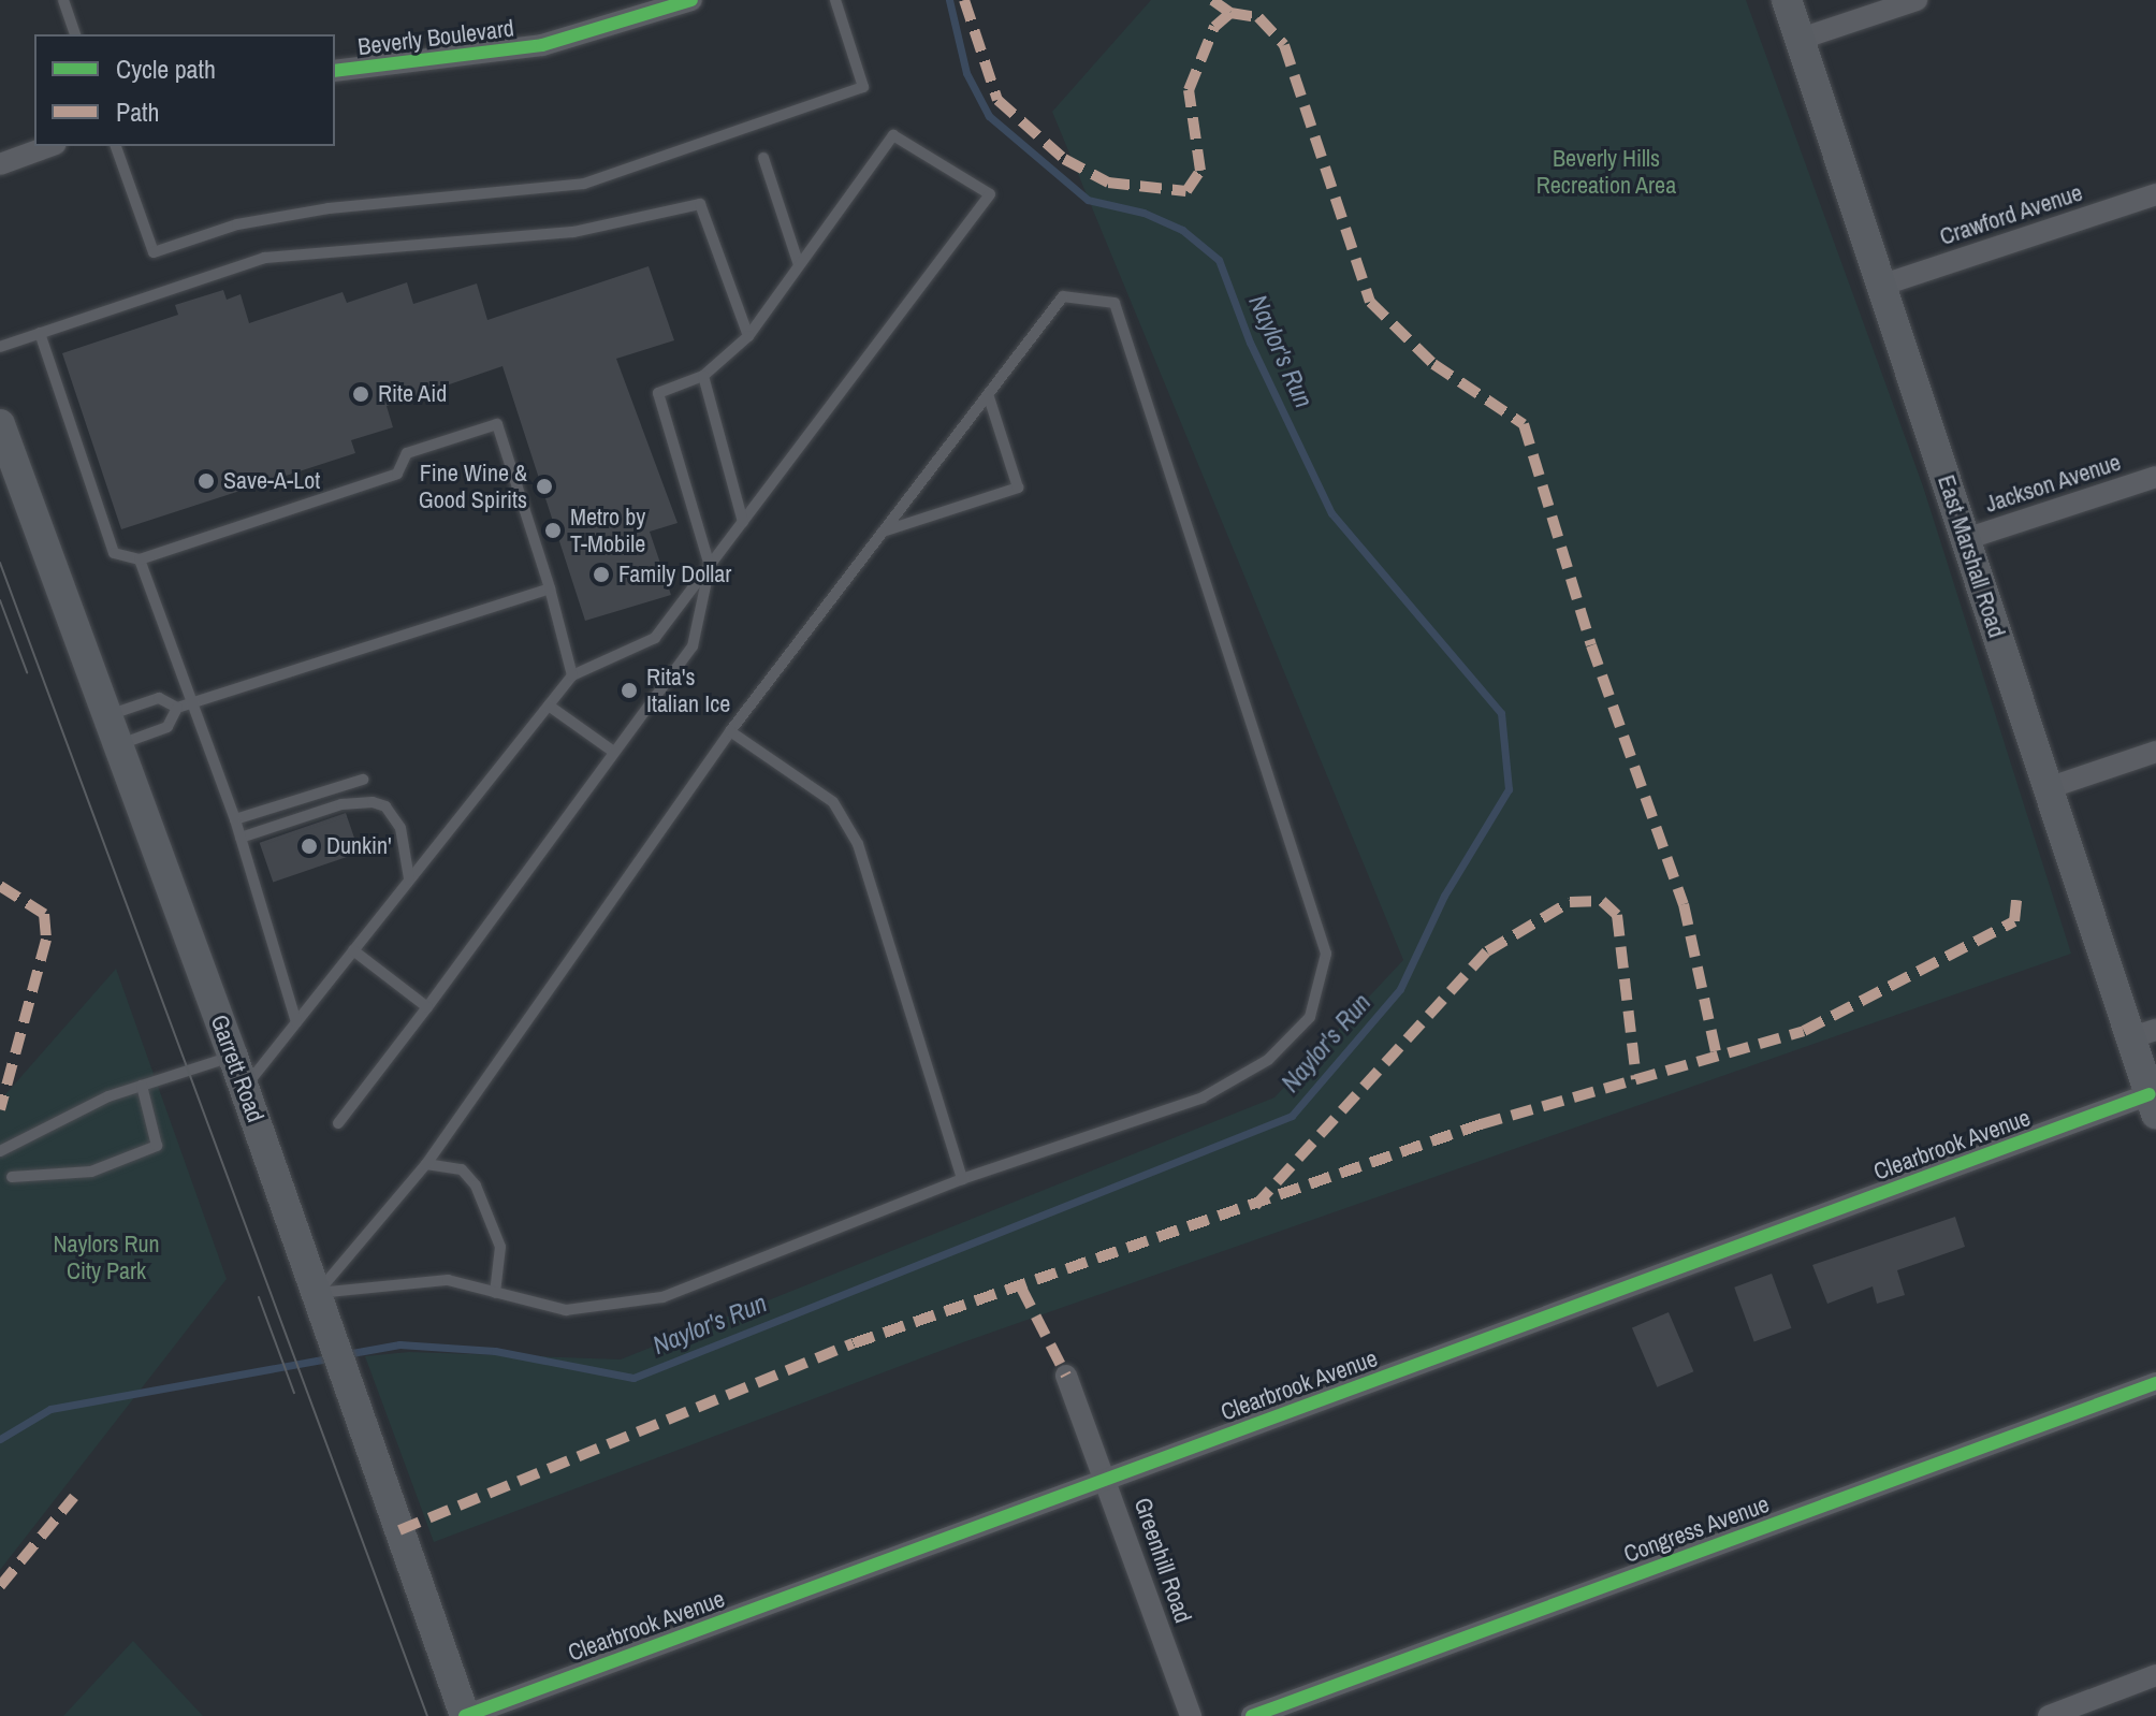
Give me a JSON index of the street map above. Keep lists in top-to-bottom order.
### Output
{
  "streets": {
    "main road": ["East Marshall Road", "Garrett Road"],
    "street": [
      "Beverly Boulevard",
      "Crawford Avenue",
      "Jackson Avenue",
      "Clearbrook Avenue",
      "Congress Avenue",
      "Greenhill Road"
    ]
  },
  "crossings": [
    ["Crawford Avenue", "East Marshall Road"],
    ["Jackson Avenue", "East Marshall Road"],
    ["East Marshall Road", "Clearbrook Avenue"],
    ["Garrett Road", "Clearbrook Avenue"],
    ["Clearbrook Avenue", "Greenhill Road"]
  ],
  "water": ["Naylor's Run"],
  "parks": ["Beverly Hills Recreation Area", "Naylors Run City Park"],
  "places": [
    "Rite Aid",
    "Save-A-Lot",
    "Fine Wine & Good Spirits",
    "Metro by T-Mobile",
    "Family Dollar",
    "Rita's Italian Ice",
    "Dunkin'"
  ],
  "legend": ["Cycle path", "Path"]
}
